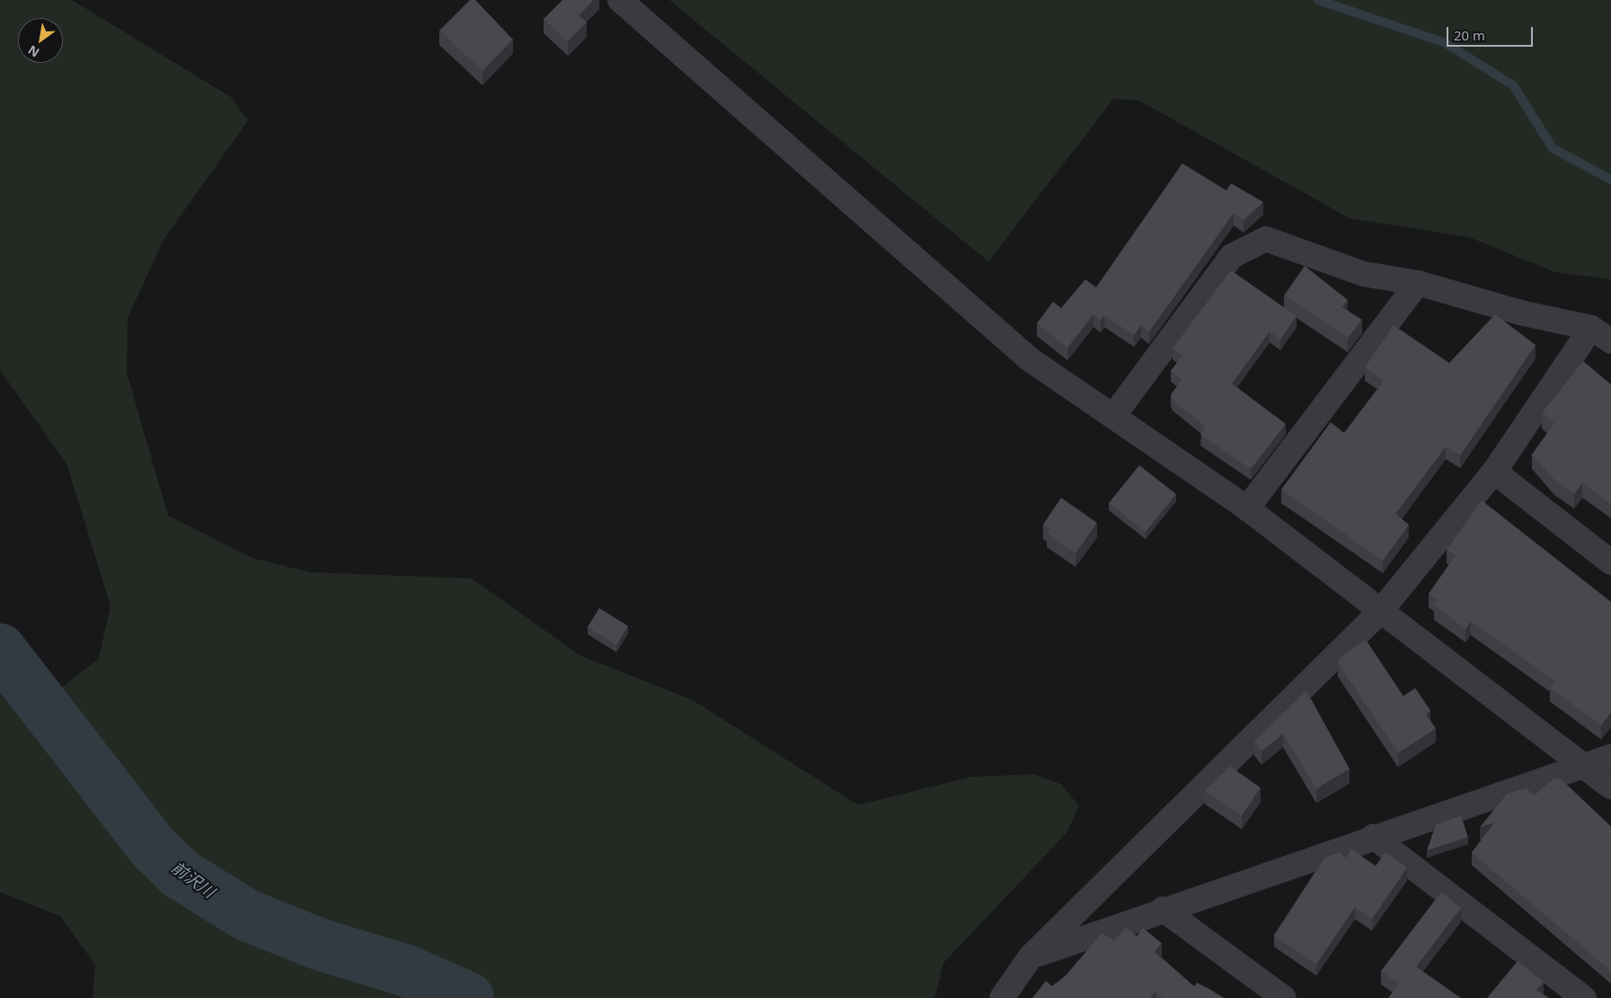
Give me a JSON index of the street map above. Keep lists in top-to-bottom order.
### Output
{
  "water": ["前沢川"],
  "scale_bar": "20 m",
  "north": "bottom left"
}
